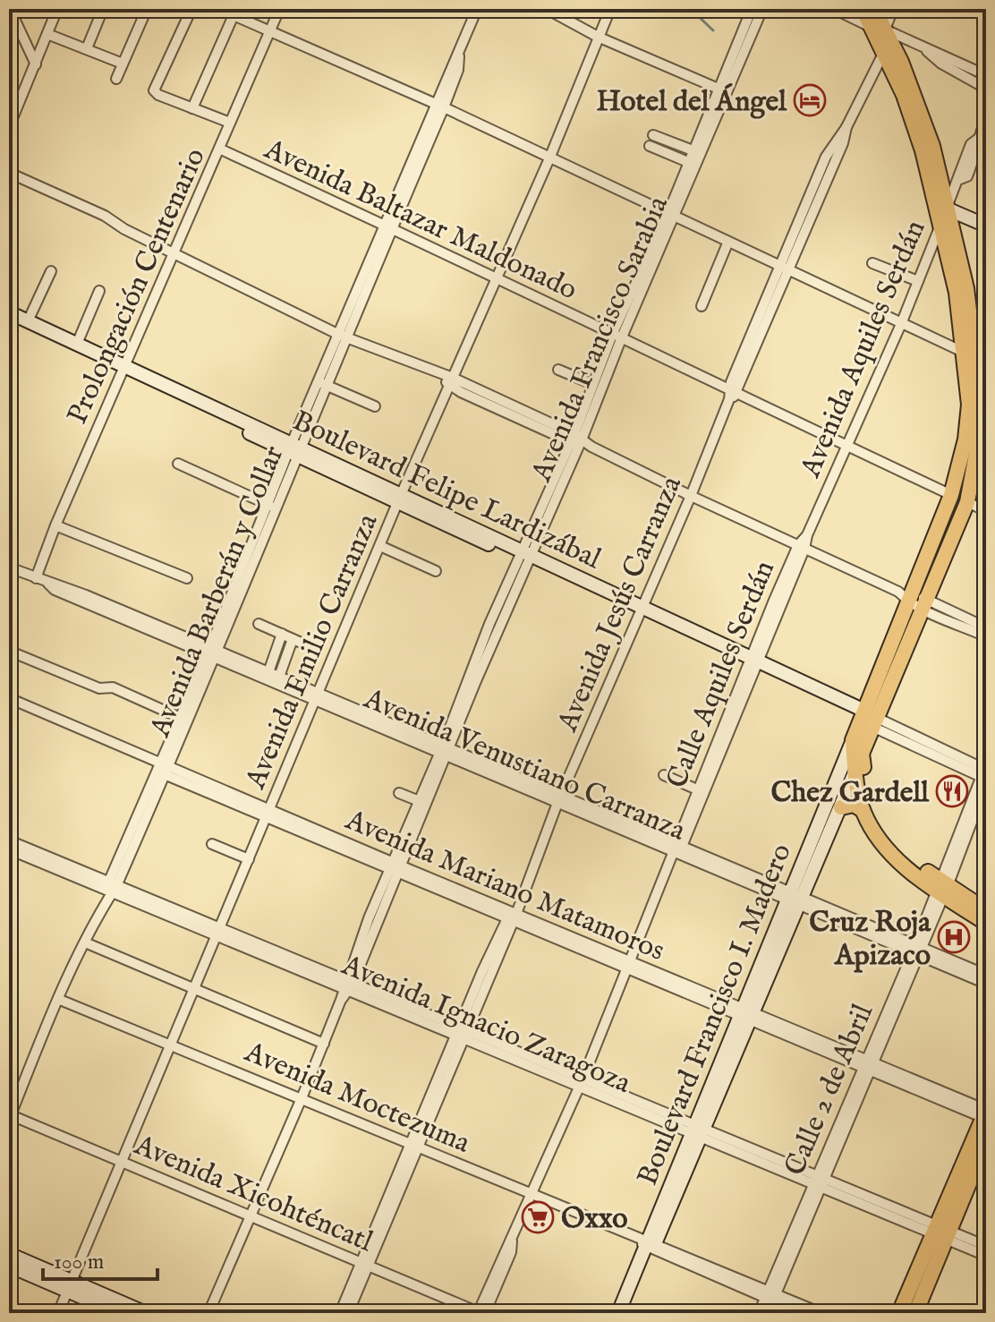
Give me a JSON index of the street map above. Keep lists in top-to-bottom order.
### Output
{
  "streets": {
    "main road": ["Boulevard Felipe Lardizábal", "Boulevard Francisco I. Madero"],
    "street": [
      "Avenida Baltazar Maldonado",
      "Prolongación Centenario",
      "Avenida Francisco Sarabia",
      "Avenida Aquiles Serdán",
      "Avenida Barberán y Collar",
      "Avenida Jesús Carranza",
      "Avenida Emilio Carranza",
      "Calle Aquiles Serdán",
      "Avenida Venustiano Carranza",
      "Avenida Mariano Matamoros",
      "Avenida Ignacio Zaragoza",
      "Calle 2 de Abril",
      "Avenida Moctezuma",
      "Avenida Xicohténcatl"
    ]
  },
  "crossings": [
    ["Avenida Baltazar Maldonado", "Prolongación Centenario"],
    ["Avenida Baltazar Maldonado", "Avenida Francisco Sarabia"],
    ["Avenida Baltazar Maldonado", "Avenida Aquiles Serdán"],
    ["Avenida Baltazar Maldonado", "Avenida Barberán y Collar"],
    ["Avenida Baltazar Maldonado", "Avenida Jesús Carranza"],
    ["Avenida Baltazar Maldonado", "Avenida Emilio Carranza"],
    ["Avenida Baltazar Maldonado", "Boulevard Francisco I. Madero"],
    ["Prolongación Centenario", "Boulevard Felipe Lardizábal"],
    ["Prolongación Centenario", "Avenida Venustiano Carranza"],
    ["Avenida Francisco Sarabia", "Boulevard Felipe Lardizábal"],
    ["Avenida Francisco Sarabia", "Avenida Venustiano Carranza"],
    ["Avenida Francisco Sarabia", "Avenida Mariano Matamoros"],
    ["Avenida Francisco Sarabia", "Avenida Ignacio Zaragoza"],
    ["Avenida Francisco Sarabia", "Avenida Moctezuma"],
    ["Avenida Francisco Sarabia", "Avenida Xicohténcatl"],
    ["Avenida Aquiles Serdán", "Calle Aquiles Serdán"],
    ["Boulevard Felipe Lardizábal", "Avenida Barberán y Collar"],
    ["Boulevard Felipe Lardizábal", "Avenida Jesús Carranza"],
    ["Boulevard Felipe Lardizábal", "Avenida Emilio Carranza"],
    ["Boulevard Felipe Lardizábal", "Calle Aquiles Serdán"],
    ["Boulevard Felipe Lardizábal", "Boulevard Francisco I. Madero"],
    ["Boulevard Felipe Lardizábal", "Calle 2 de Abril"],
    ["Avenida Barberán y Collar", "Avenida Venustiano Carranza"],
    ["Avenida Barberán y Collar", "Avenida Mariano Matamoros"],
    ["Avenida Barberán y Collar", "Avenida Ignacio Zaragoza"],
    ["Avenida Barberán y Collar", "Avenida Moctezuma"],
    ["Avenida Barberán y Collar", "Avenida Xicohténcatl"],
    ["Avenida Jesús Carranza", "Avenida Venustiano Carranza"],
    ["Avenida Jesús Carranza", "Avenida Mariano Matamoros"],
    ["Avenida Jesús Carranza", "Avenida Ignacio Zaragoza"],
    ["Avenida Jesús Carranza", "Avenida Moctezuma"],
    ["Avenida Jesús Carranza", "Avenida Xicohténcatl"],
    ["Avenida Emilio Carranza", "Avenida Venustiano Carranza"],
    ["Avenida Emilio Carranza", "Avenida Mariano Matamoros"],
    ["Avenida Emilio Carranza", "Avenida Ignacio Zaragoza"],
    ["Avenida Emilio Carranza", "Avenida Moctezuma"],
    ["Avenida Emilio Carranza", "Avenida Xicohténcatl"],
    ["Calle Aquiles Serdán", "Avenida Venustiano Carranza"],
    ["Calle Aquiles Serdán", "Avenida Mariano Matamoros"],
    ["Calle Aquiles Serdán", "Avenida Ignacio Zaragoza"],
    ["Calle Aquiles Serdán", "Avenida Moctezuma"],
    ["Calle Aquiles Serdán", "Avenida Xicohténcatl"],
    ["Avenida Venustiano Carranza", "Boulevard Francisco I. Madero"],
    ["Avenida Venustiano Carranza", "Calle 2 de Abril"],
    ["Avenida Mariano Matamoros", "Boulevard Francisco I. Madero"],
    ["Avenida Mariano Matamoros", "Calle 2 de Abril"],
    ["Boulevard Francisco I. Madero", "Avenida Ignacio Zaragoza"],
    ["Boulevard Francisco I. Madero", "Avenida Moctezuma"],
    ["Avenida Ignacio Zaragoza", "Calle 2 de Abril"],
    ["Calle 2 de Abril", "Avenida Moctezuma"]
  ],
  "places": {
    "hotel": ["Hotel del Ángel"],
    "restaurant": ["Chez Gardell"],
    "hospital": ["Cruz Roja Apizaco"],
    "supermarket": ["Oxxo"]
  },
  "scale_bar": "100 m"
}
